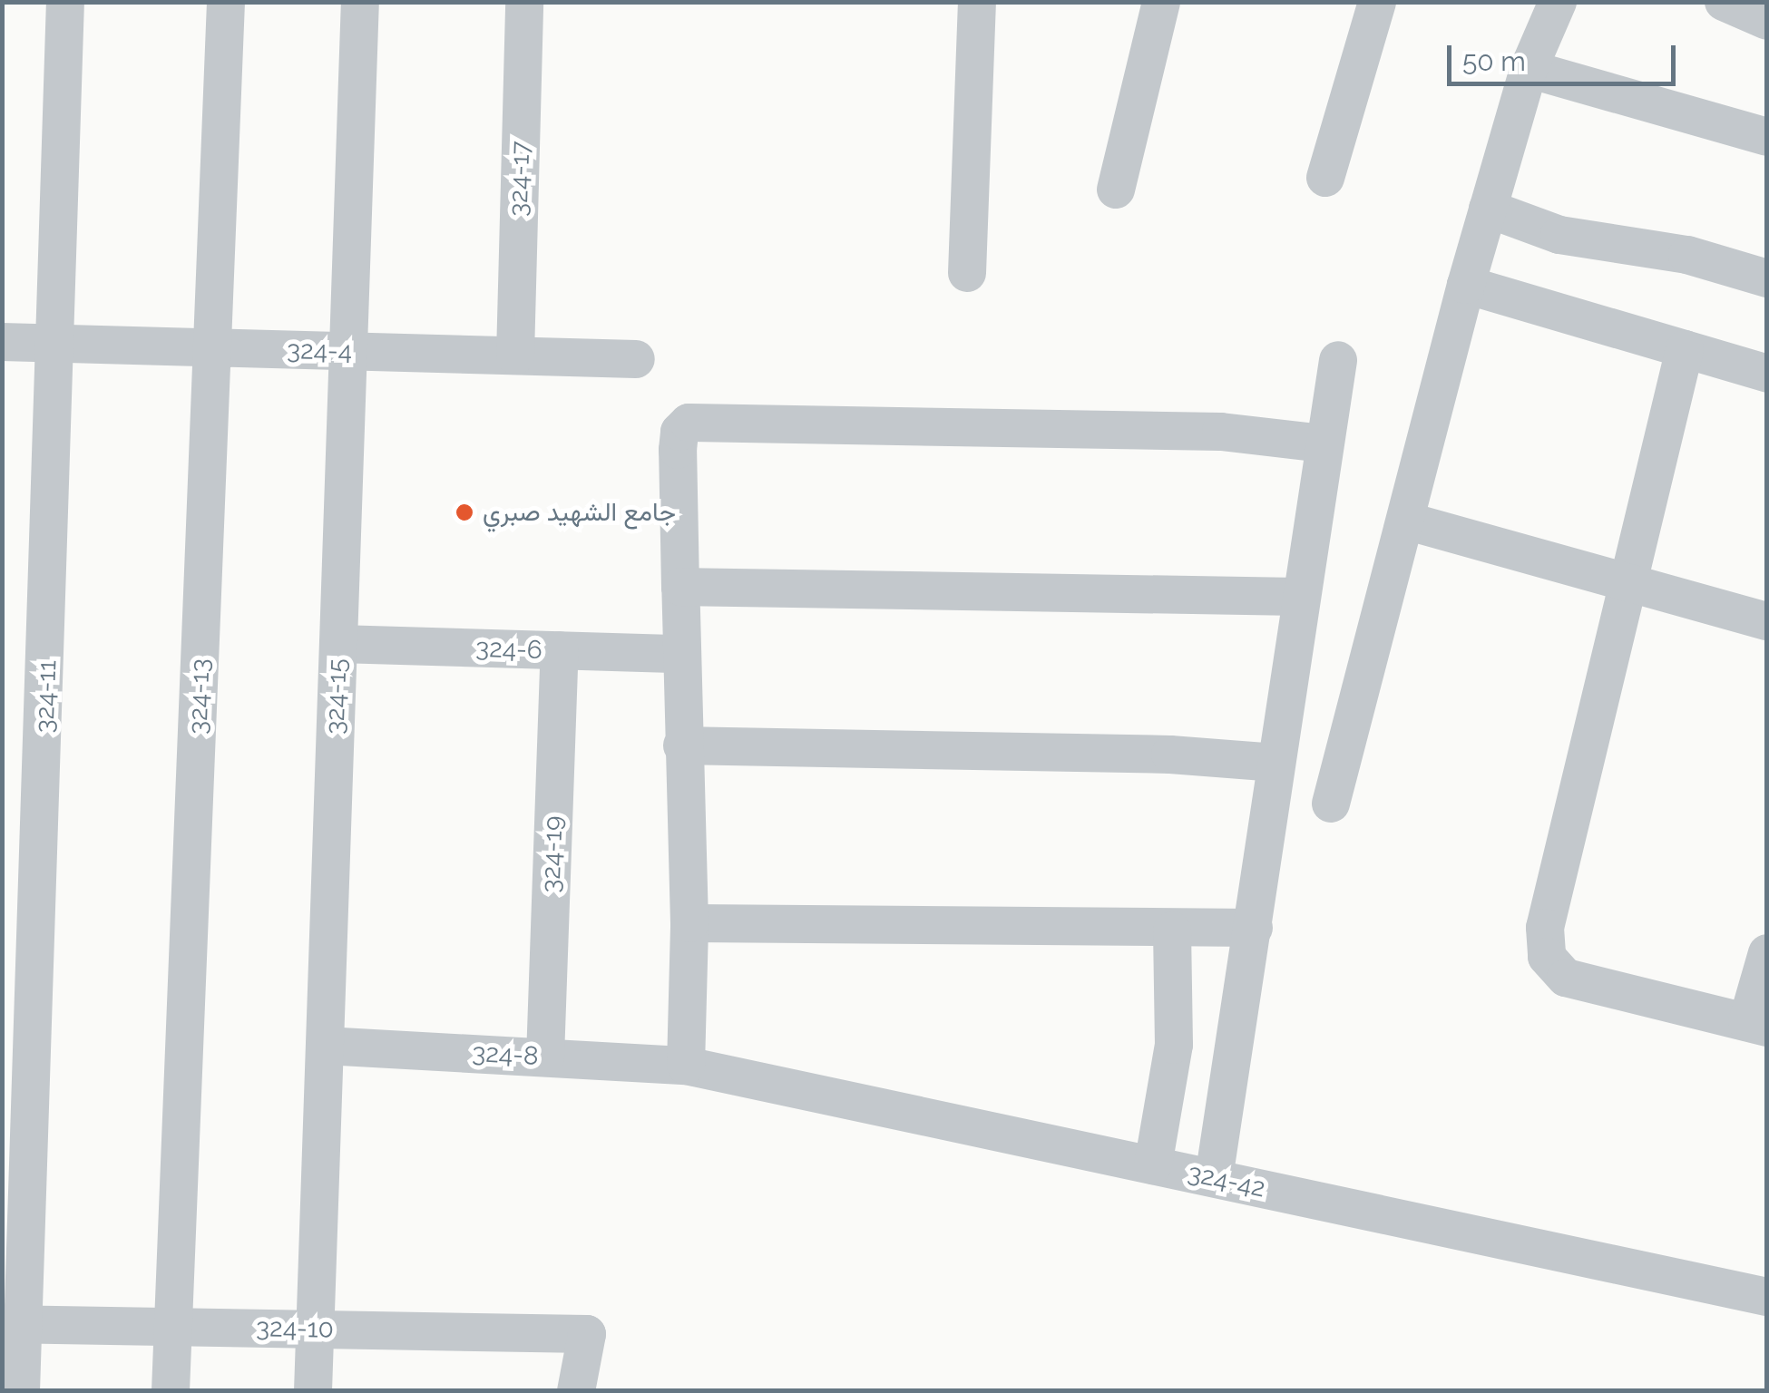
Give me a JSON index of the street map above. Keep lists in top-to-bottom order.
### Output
{
  "streets": {
    "street": [
      "324-17",
      "324-4",
      "324-6",
      "324-11",
      "324-13",
      "324-15",
      "324-19",
      "324-8",
      "324-42",
      "324-10"
    ]
  },
  "crossings": [
    ["324-17", "324-4"],
    ["324-4", "324-11"],
    ["324-4", "324-13"],
    ["324-4", "324-15"],
    ["324-6", "324-15"],
    ["324-6", "324-19"],
    ["324-11", "324-10"],
    ["324-13", "324-10"],
    ["324-15", "324-8"],
    ["324-15", "324-10"],
    ["324-19", "324-8"],
    ["324-8", "324-42"]
  ],
  "places": ["جامع الشهيد صبري"],
  "scale_bar": "50 m"
}
